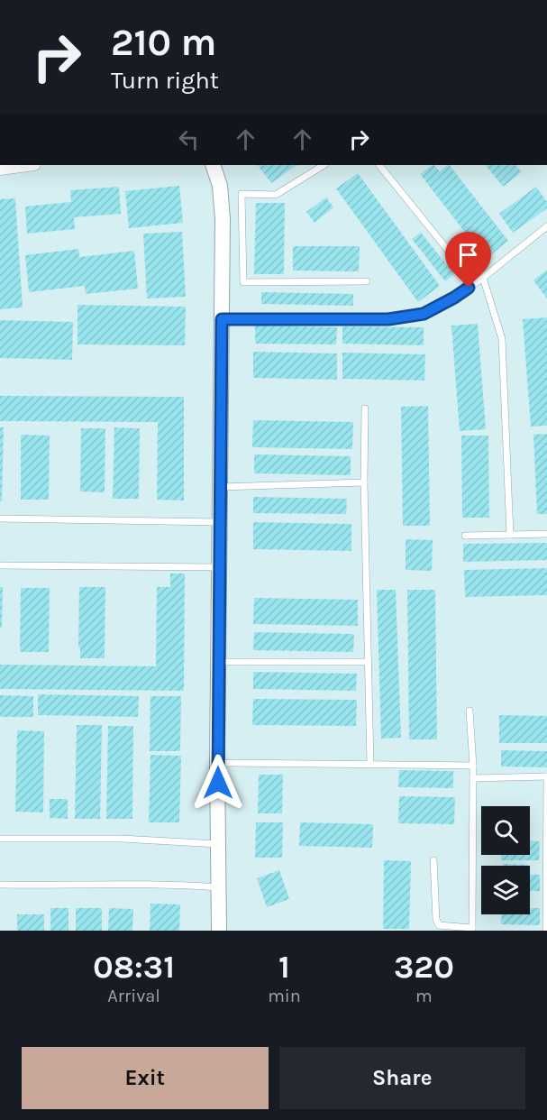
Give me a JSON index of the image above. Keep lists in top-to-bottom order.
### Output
{
  "page": {
    "turn": ["210 m", "Turn right"],
    "eta": [
      "08:31",
      "Arrival",
      "1",
      "min",
      "320",
      "m"
    ],
    "buttons": ["Exit", "Share"]
  }
}
